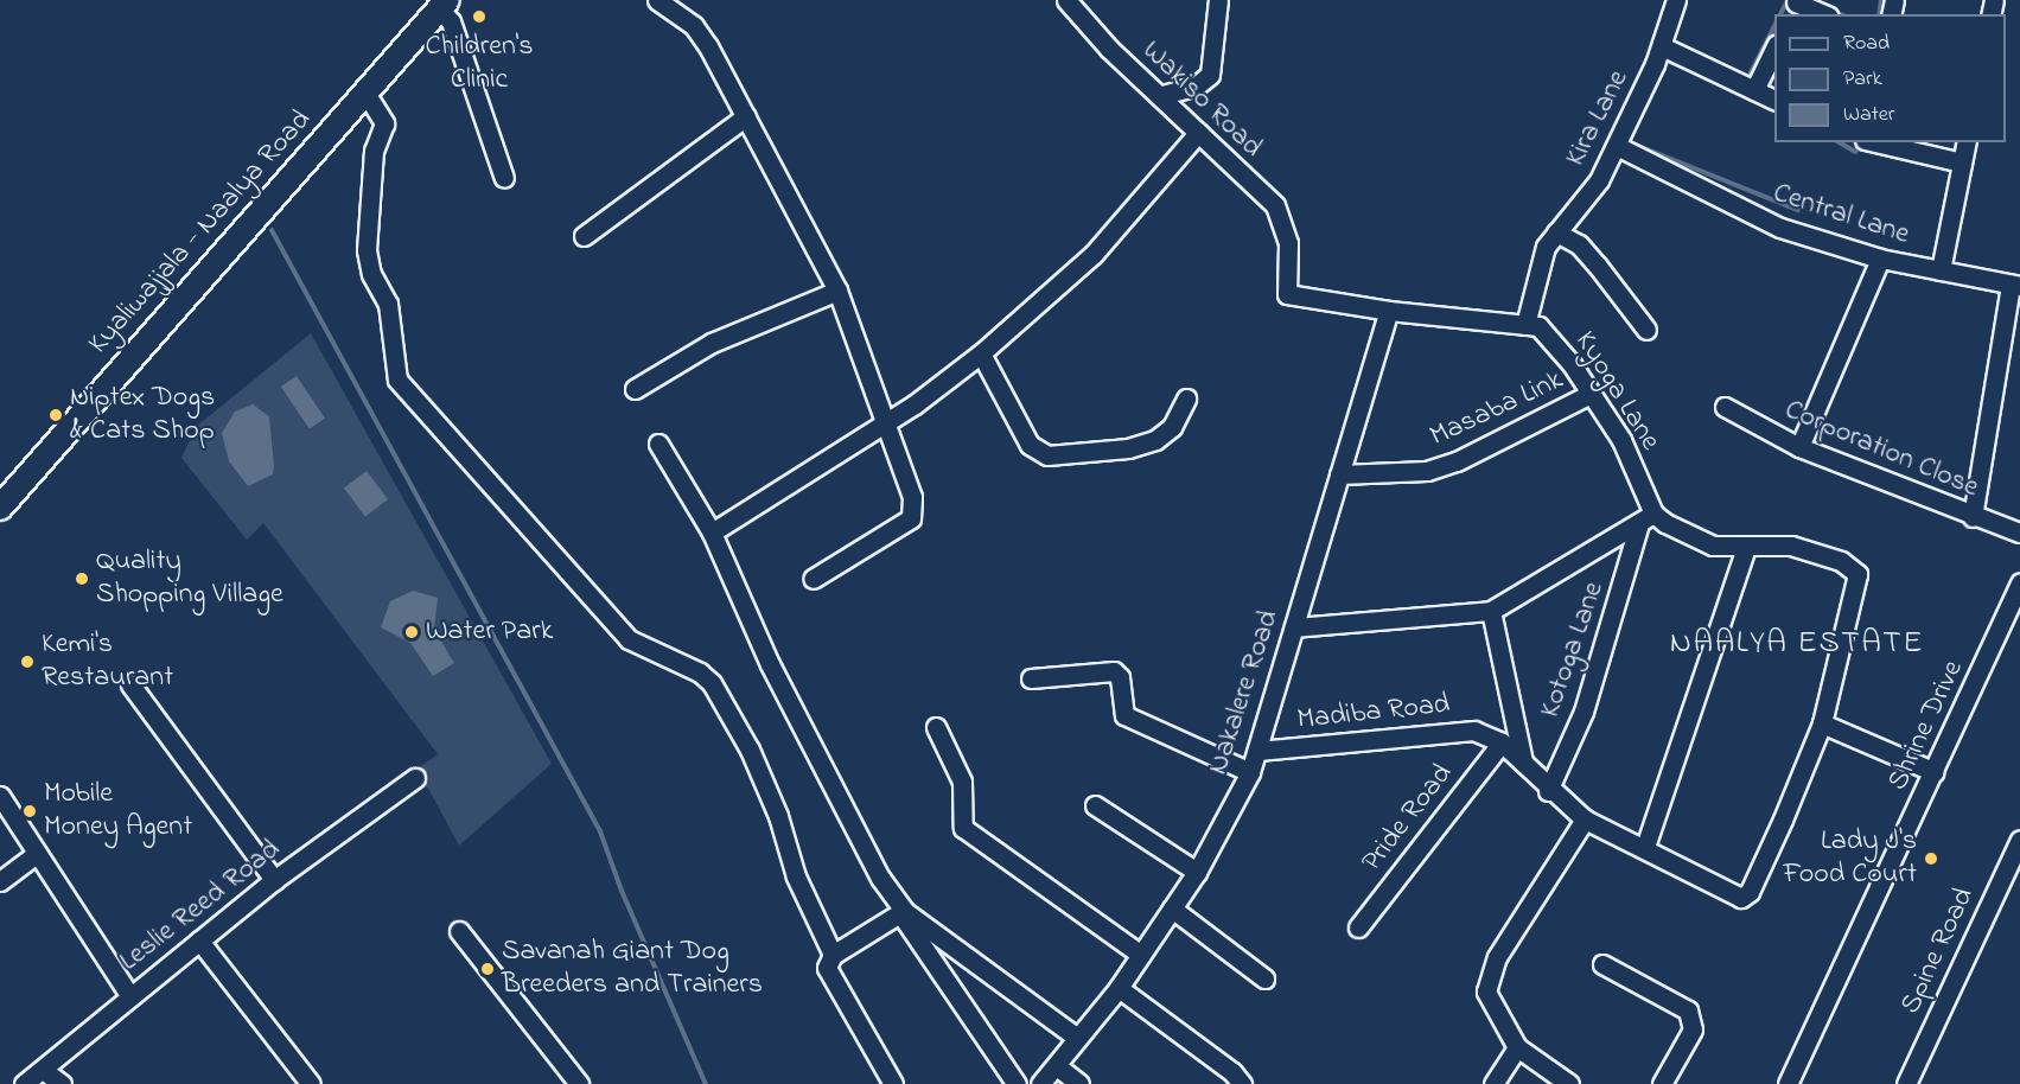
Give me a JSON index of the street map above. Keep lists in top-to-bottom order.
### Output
{
  "streets": {
    "main road": ["Kyaliwajjala - Naalya Road"],
    "street": [
      "Wakiso Road",
      "Kira Lane",
      "Central Lane",
      "Kyoga Lane",
      "Masaba Link",
      "Corporation Close",
      "Kotoga Lane",
      "Nakalere Road",
      "Madiba Road",
      "Shrine Drive",
      "Pride Road",
      "Leslie Reed Road",
      "Spine Road"
    ]
  },
  "crossings": [
    ["Wakiso Road", "Kyoga Lane"],
    ["Kira Lane", "Central Lane"],
    ["Kyoga Lane", "Masaba Link"],
    ["Kyoga Lane", "Kotoga Lane"],
    ["Kyoga Lane", "Nakalere Road"],
    ["Masaba Link", "Nakalere Road"],
    ["Kotoga Lane", "Madiba Road"],
    ["Nakalere Road", "Madiba Road"],
    ["Madiba Road", "Pride Road"]
  ],
  "districts": ["NAALYA ESTATE"],
  "places": [
    "Children's Clinic",
    "Niptex Dogs & Cats Shop",
    "Quality Shopping Village",
    "Water Park",
    "Kemi's Restaurant",
    "Mobile Money Agent",
    "Lady J's Food Court",
    "Savanah Giant Dog Breeders and Trainers"
  ],
  "legend": ["Road", "Park", "Water"]
}
